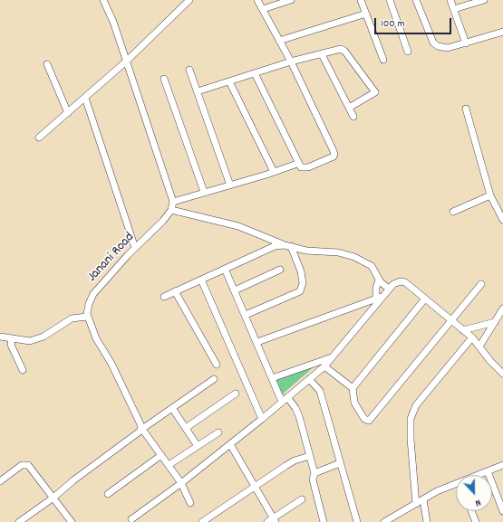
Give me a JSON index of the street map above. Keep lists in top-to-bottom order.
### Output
{
  "streets": {
    "street": ["Janani Road"]
  },
  "scale_bar": "100 m",
  "north": "bottom"
}
